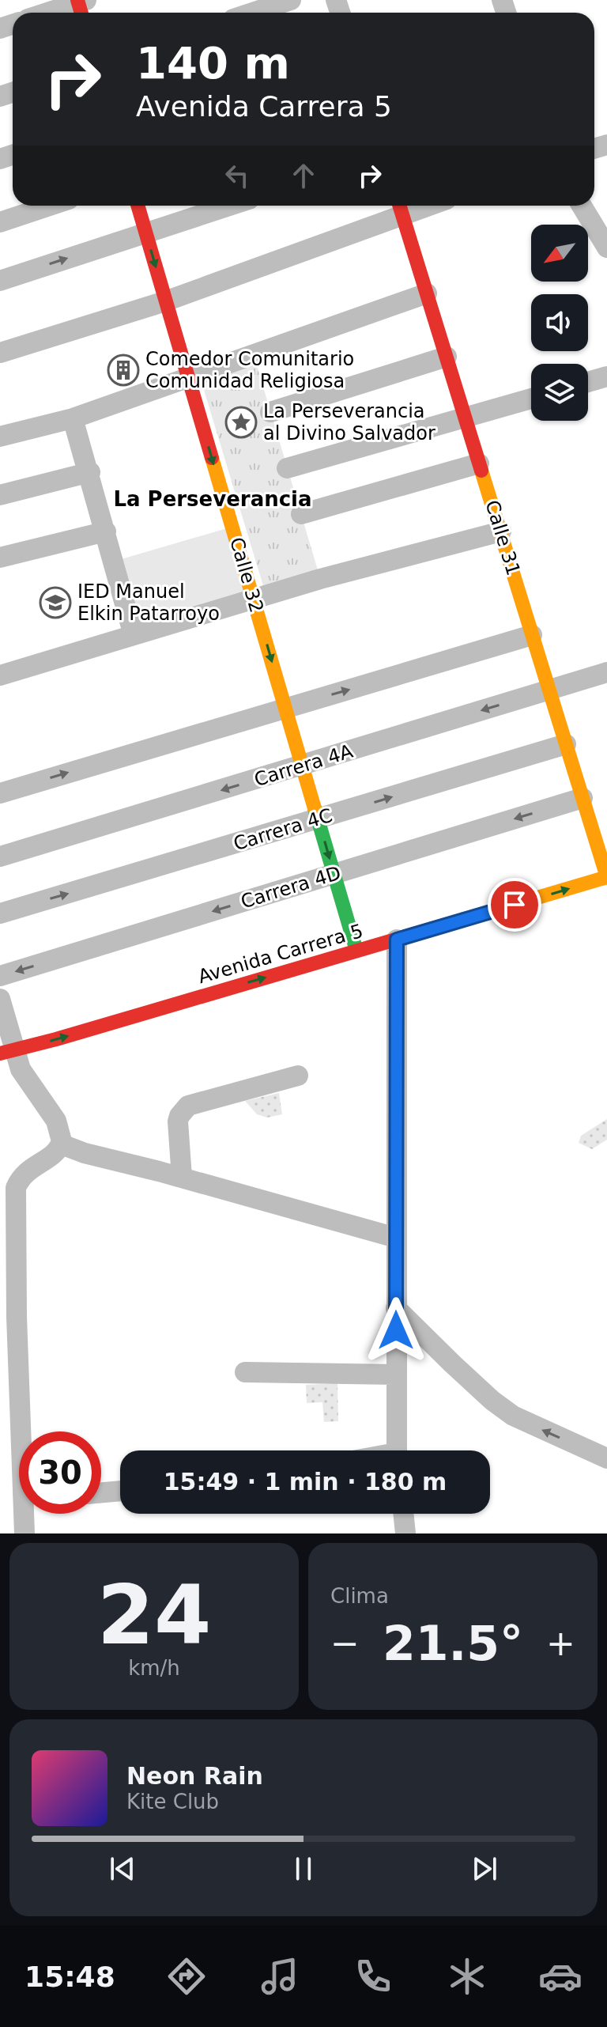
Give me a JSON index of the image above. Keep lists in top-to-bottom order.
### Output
{
  "streets": {
    "street": [
      "Calle 31",
      "Calle 32",
      "Carrera 4A",
      "Carrera 4C",
      "Carrera 4D",
      "Avenida Carrera 5"
    ]
  },
  "crossings": [
    ["Calle 31", "Carrera 4A"],
    ["Calle 31", "Carrera 4C"],
    ["Calle 31", "Carrera 4D"],
    ["Calle 31", "Avenida Carrera 5"],
    ["Calle 32", "Carrera 4A"],
    ["Calle 32", "Carrera 4C"],
    ["Calle 32", "Carrera 4D"],
    ["Calle 32", "Avenida Carrera 5"]
  ],
  "one_way": ["Avenida Carrera 5"],
  "districts": ["La Perseverancia"],
  "places": {
    "building": ["Comedor Comunitario Comunidad Religiosa"],
    "place": ["La Perseverancia al Divino Salvador"],
    "school or university": ["IED Manuel Elkin Patarroyo"]
  },
  "north": "bottom left",
  "page": {
    "turn": ["140 m", "Avenida Carrera 5"],
    "limit": "30",
    "trip": "15:49 · 1 min · 180 m",
    "tile": [
      ["24", "km/h"],
      "Clima"
    ],
    "heat": ["−", "21.5°", "+"],
    "song": ["Neon Rain", "Kite Club"],
    "tabs": "15:48"
  }
}
